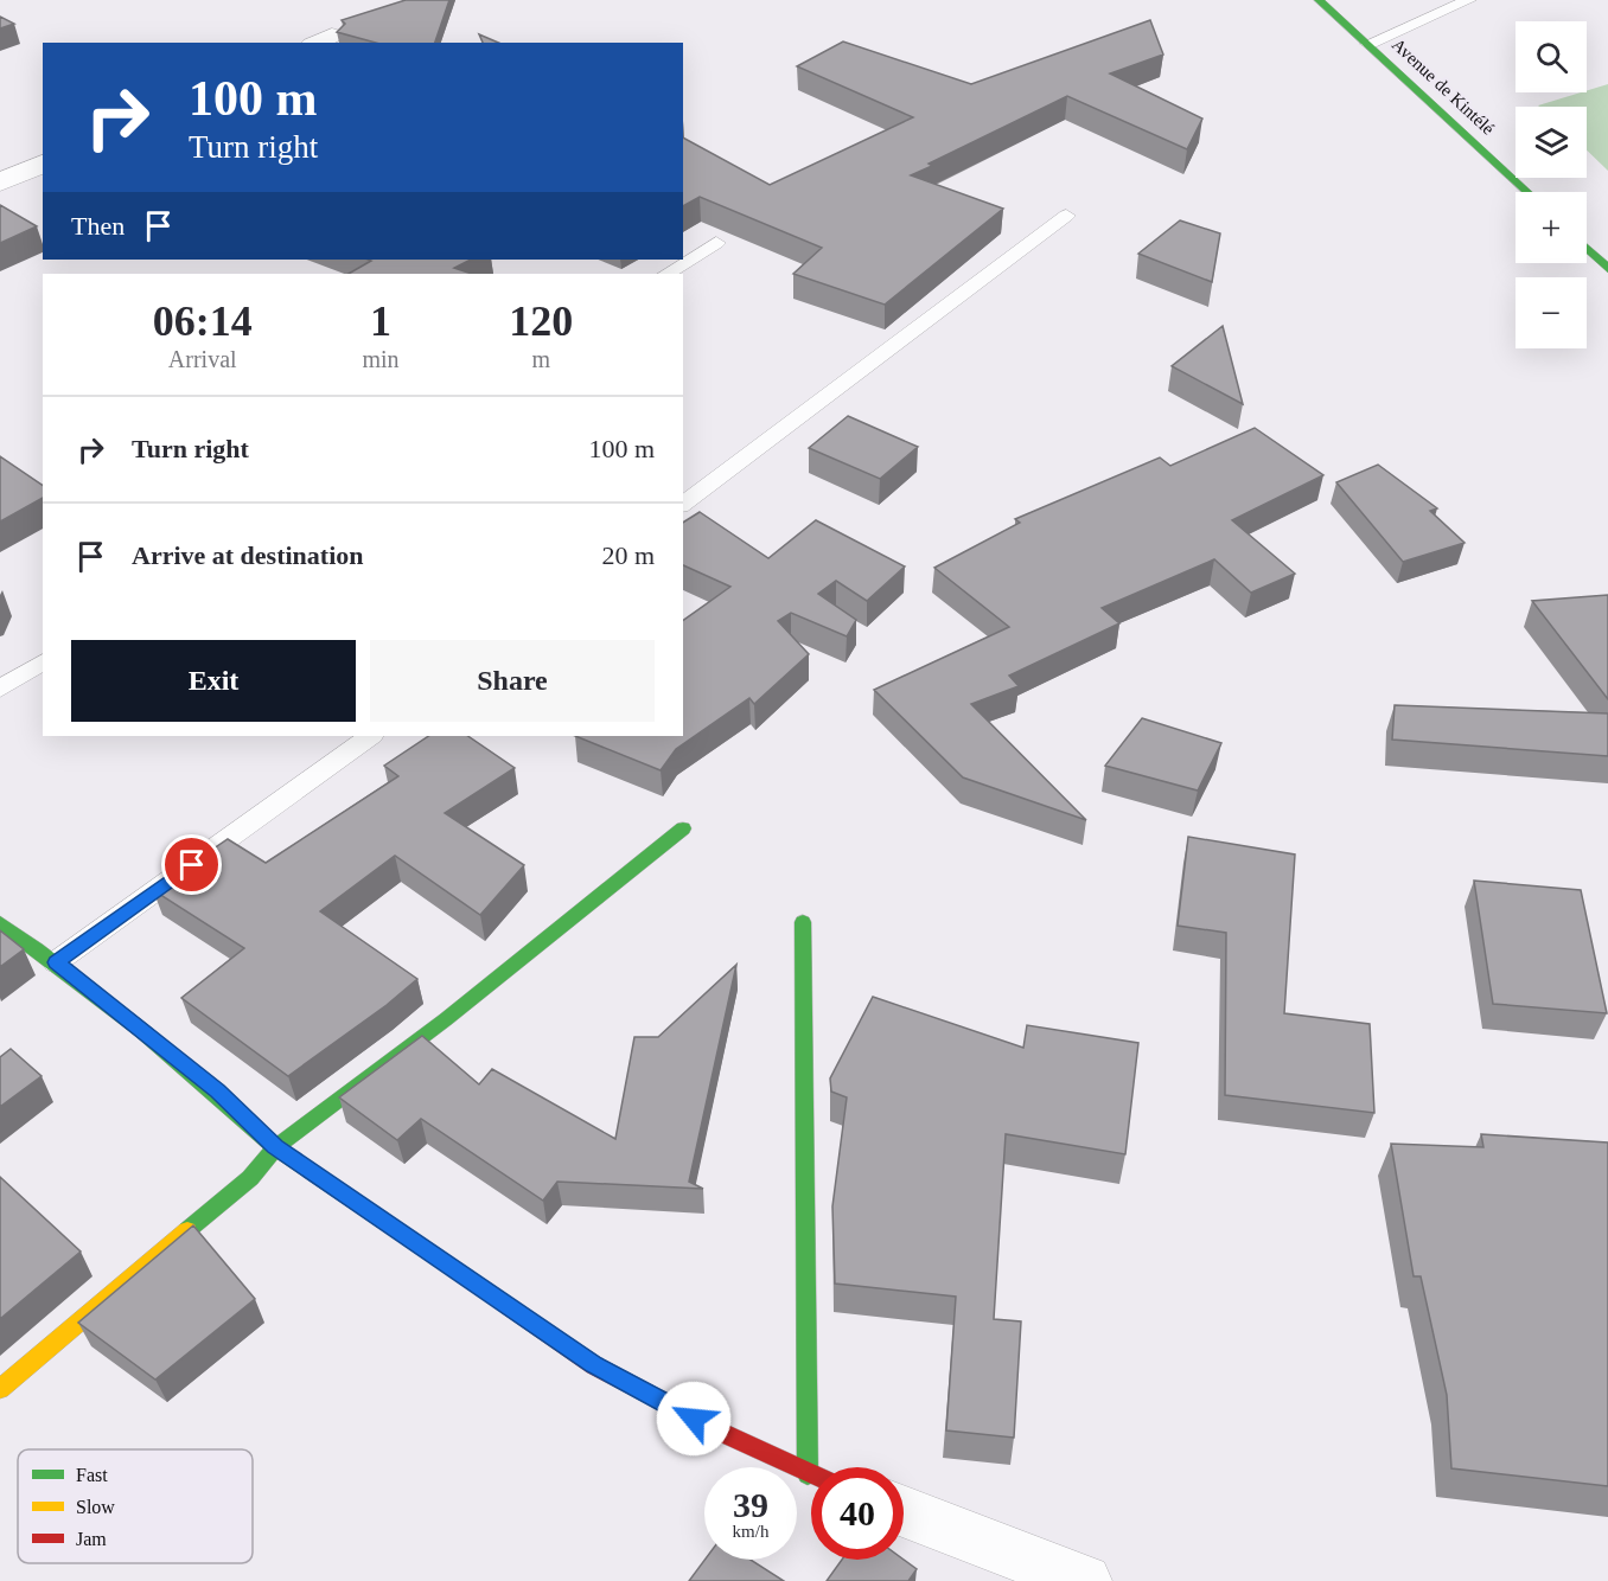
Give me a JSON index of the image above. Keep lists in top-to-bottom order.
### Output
{
  "streets": {
    "street": ["Avenue de Kintélé"]
  },
  "legend": ["Fast", "Slow", "Jam"],
  "page": {
    "map_buttons": ["+", "−"],
    "turn": ["100 m", "Turn right"],
    "then": "Then",
    "eta": [
      "06:14",
      "Arrival",
      "1",
      "min",
      "120",
      "m"
    ],
    "list": [
      {
        "name": "Turn right",
        "value": "100 m"
      },
      {
        "name": "Arrive at destination",
        "value": "20 m"
      }
    ],
    "buttons": ["Exit", "Share"],
    "speed": "39 km/h",
    "limit": "40"
  }
}
